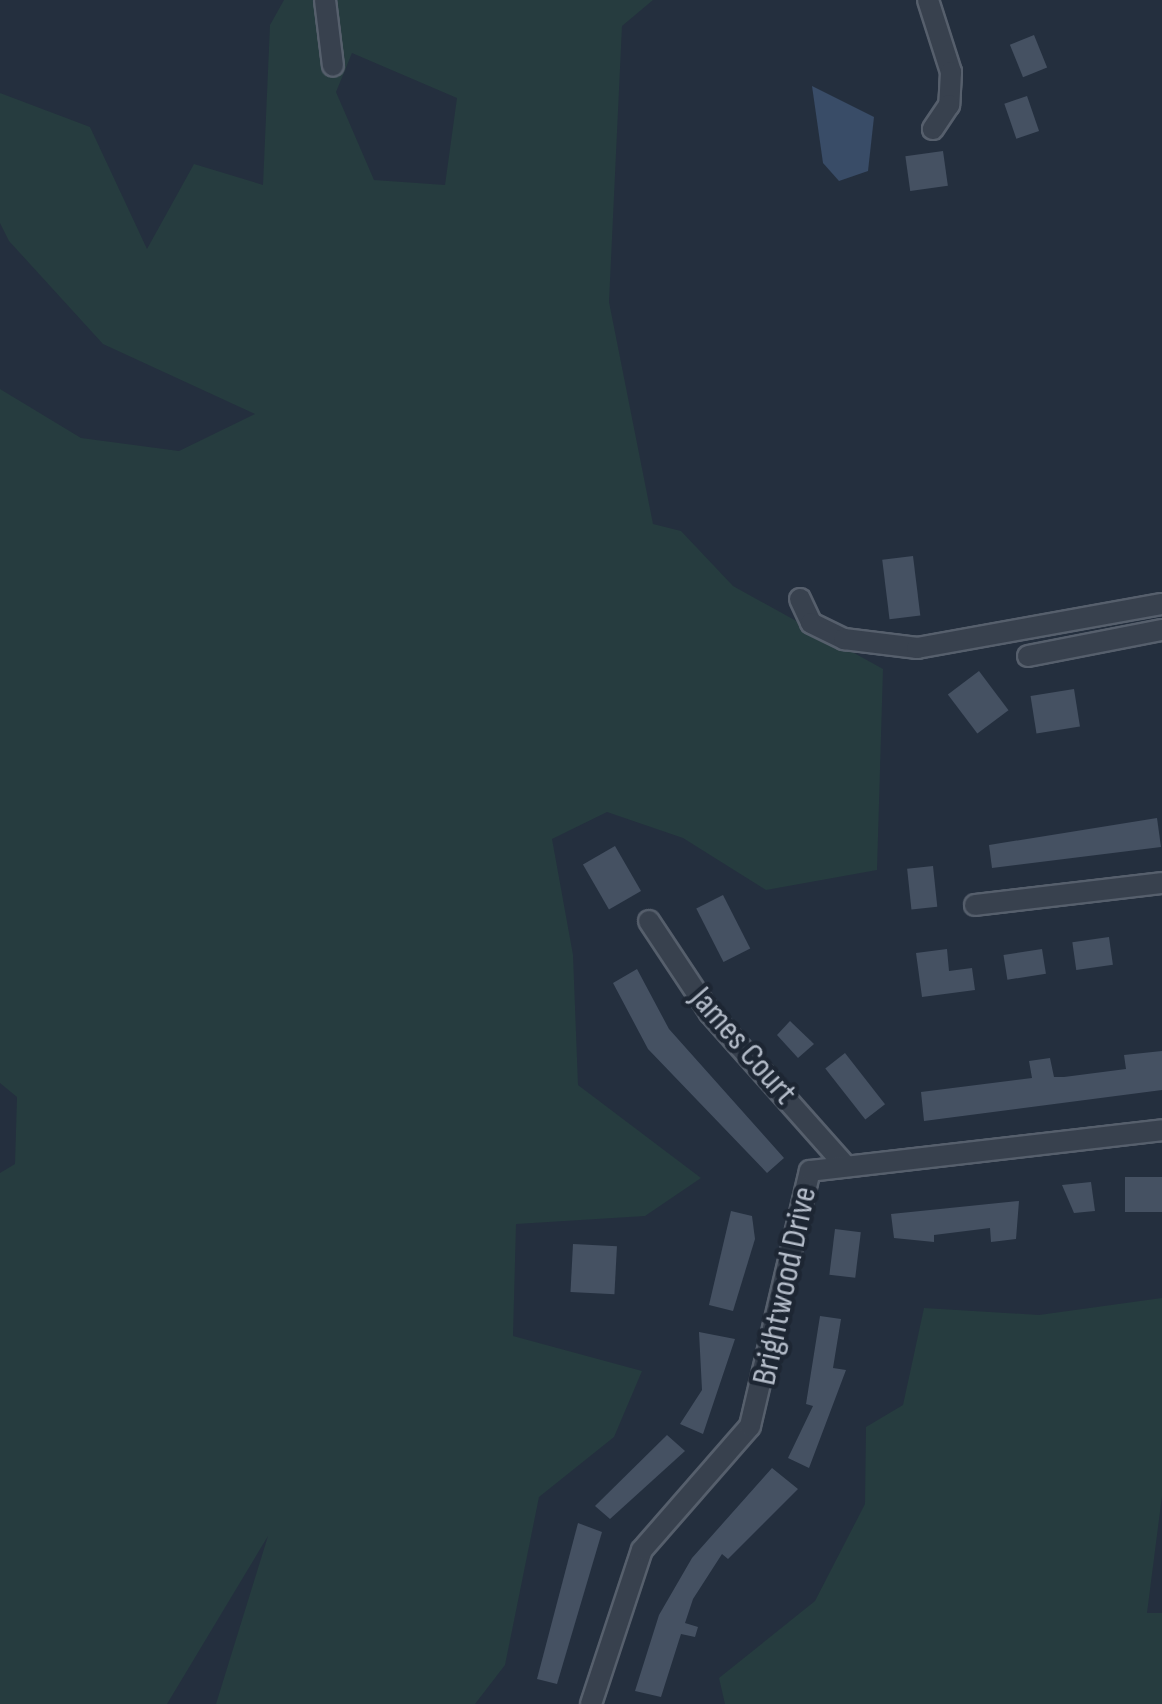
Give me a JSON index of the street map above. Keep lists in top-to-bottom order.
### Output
{
  "streets": {
    "street": ["James Court", "Brightwood Drive"]
  },
  "crossings": [
    ["James Court", "Brightwood Drive"]
  ]
}
